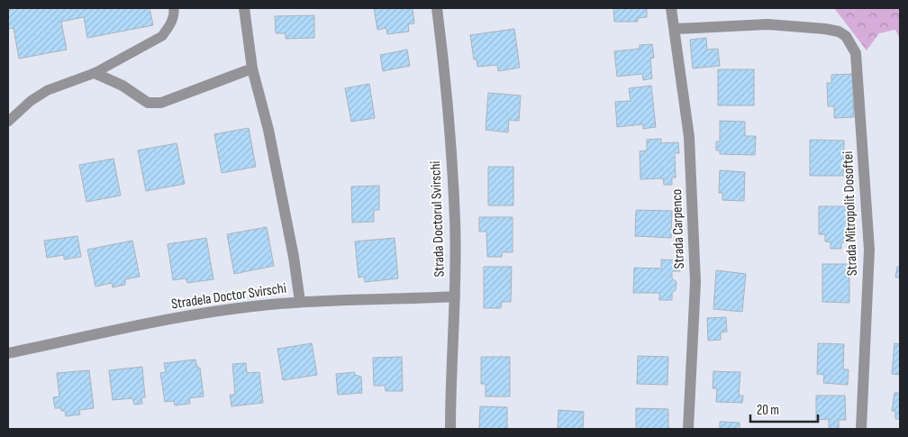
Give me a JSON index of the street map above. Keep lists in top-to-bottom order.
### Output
{
  "streets": {
    "street": [
      "Strada Mitropolit Dosoftei",
      "Strada Doctorul Svirschi",
      "Strada Carpenco",
      "Stradela Doctor Svirschi"
    ]
  },
  "crossings": [
    ["Strada Mitropolit Dosoftei", "Strada Carpenco"]
  ],
  "scale_bar": "20 m"
}
